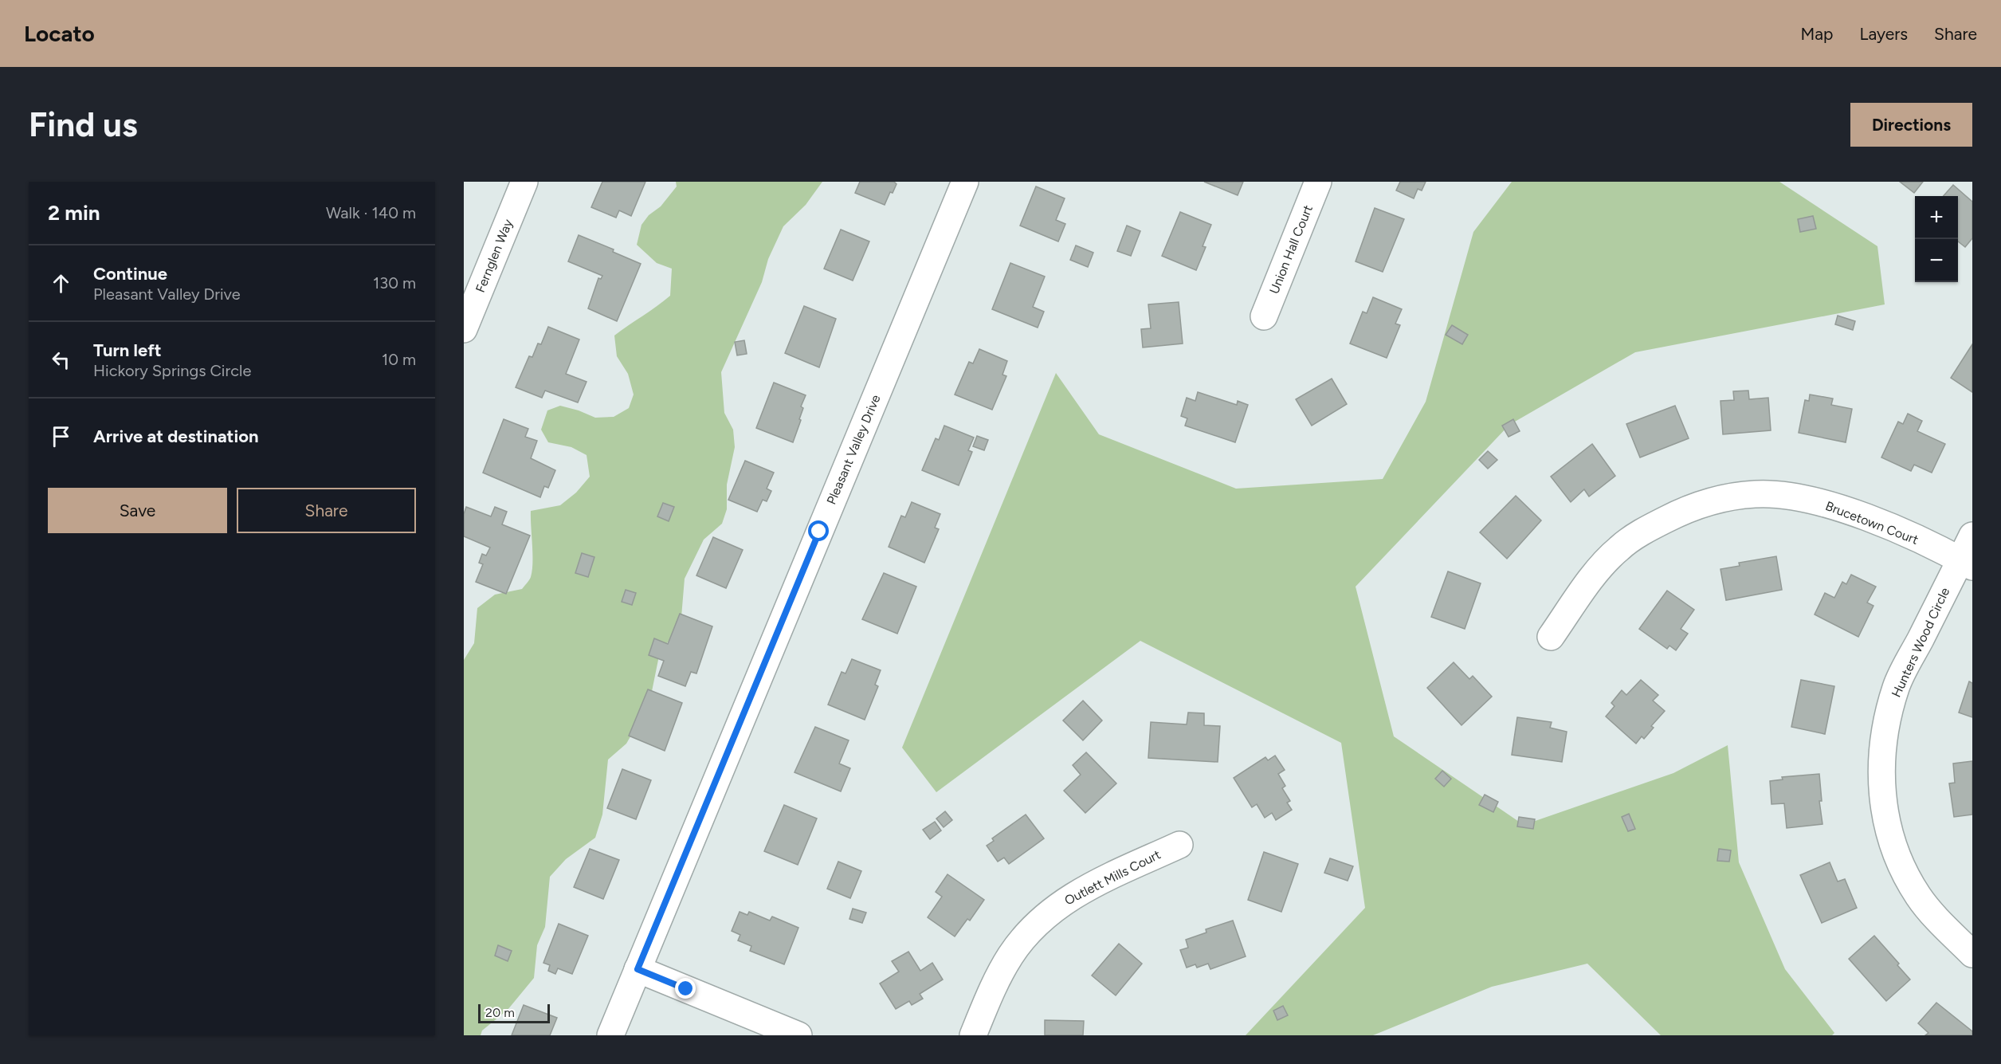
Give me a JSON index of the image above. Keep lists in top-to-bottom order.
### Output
{
  "streets": {
    "street": [
      "Union Hall Court",
      "Fernglen Way",
      "Pleasant Valley Drive",
      "Brucetown Court",
      "Hunters Wood Circle",
      "Outlett Mills Court"
    ]
  },
  "crossings": [
    ["Brucetown Court", "Hunters Wood Circle"]
  ],
  "scale_bar": "20 m",
  "page": {
    "header": "Locato",
    "nav": ["Map", "Layers", "Share"],
    "buttons": [
      "Directions",
      ["Save", "Share"]
    ],
    "title": "Find us",
    "heading": ["2 min", "Walk · 140 m"],
    "map_buttons": ["+", "−"],
    "list": [
      ["Continue", "Pleasant Valley Drive", "130 m"],
      ["Turn left", "Hickory Springs Circle", "10 m"],
      "Arrive at destination"
    ],
    "scale": "20 m"
  }
}
